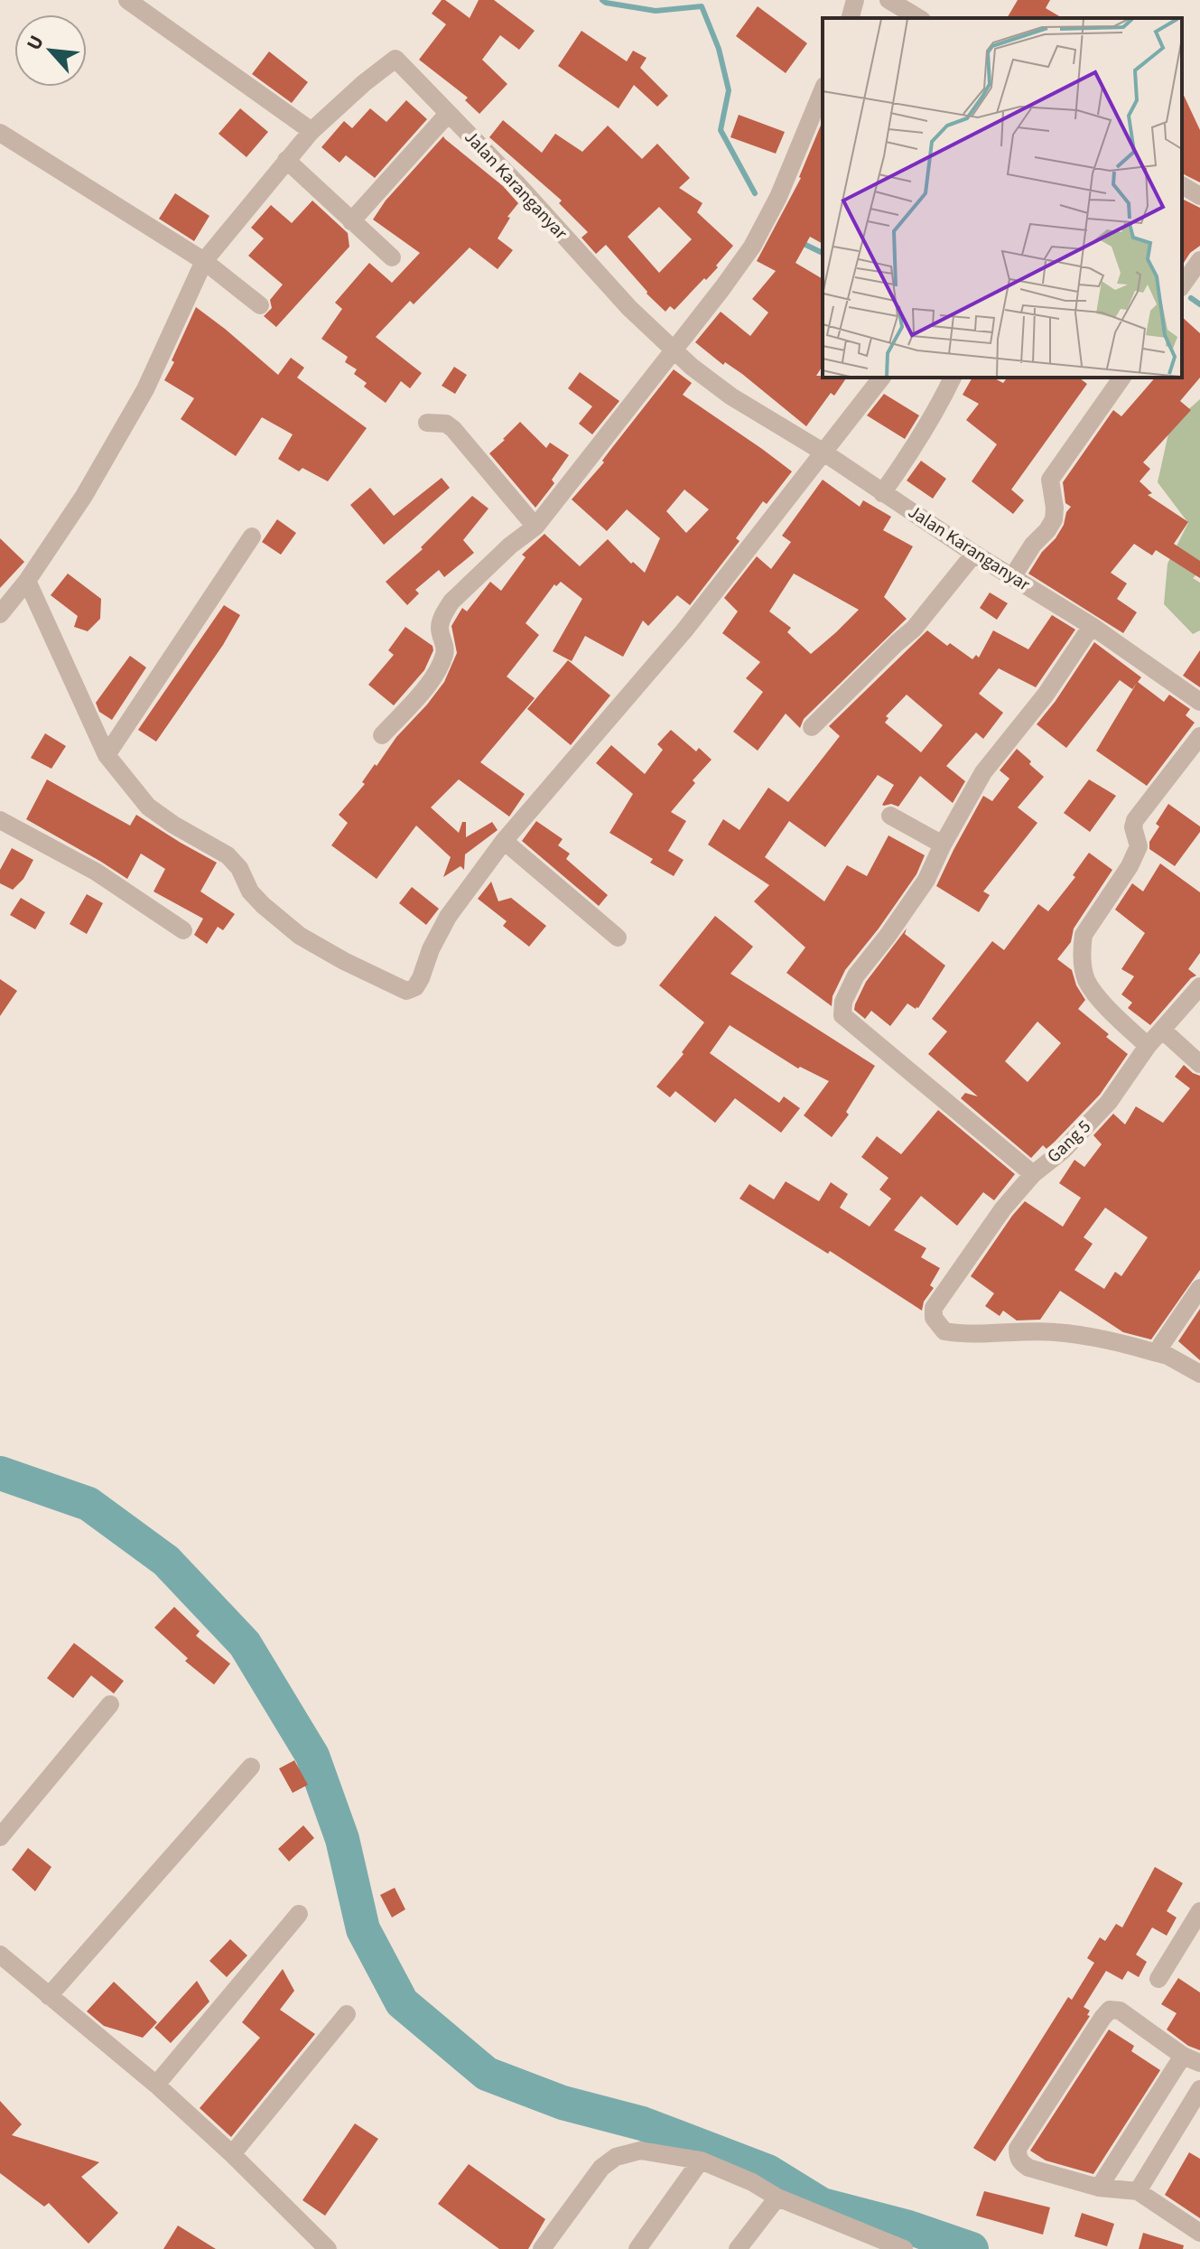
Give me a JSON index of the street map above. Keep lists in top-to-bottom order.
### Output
{
  "streets": {
    "street": ["Jalan Karanganyar", "Gang 5"]
  },
  "north": "top left"
}
